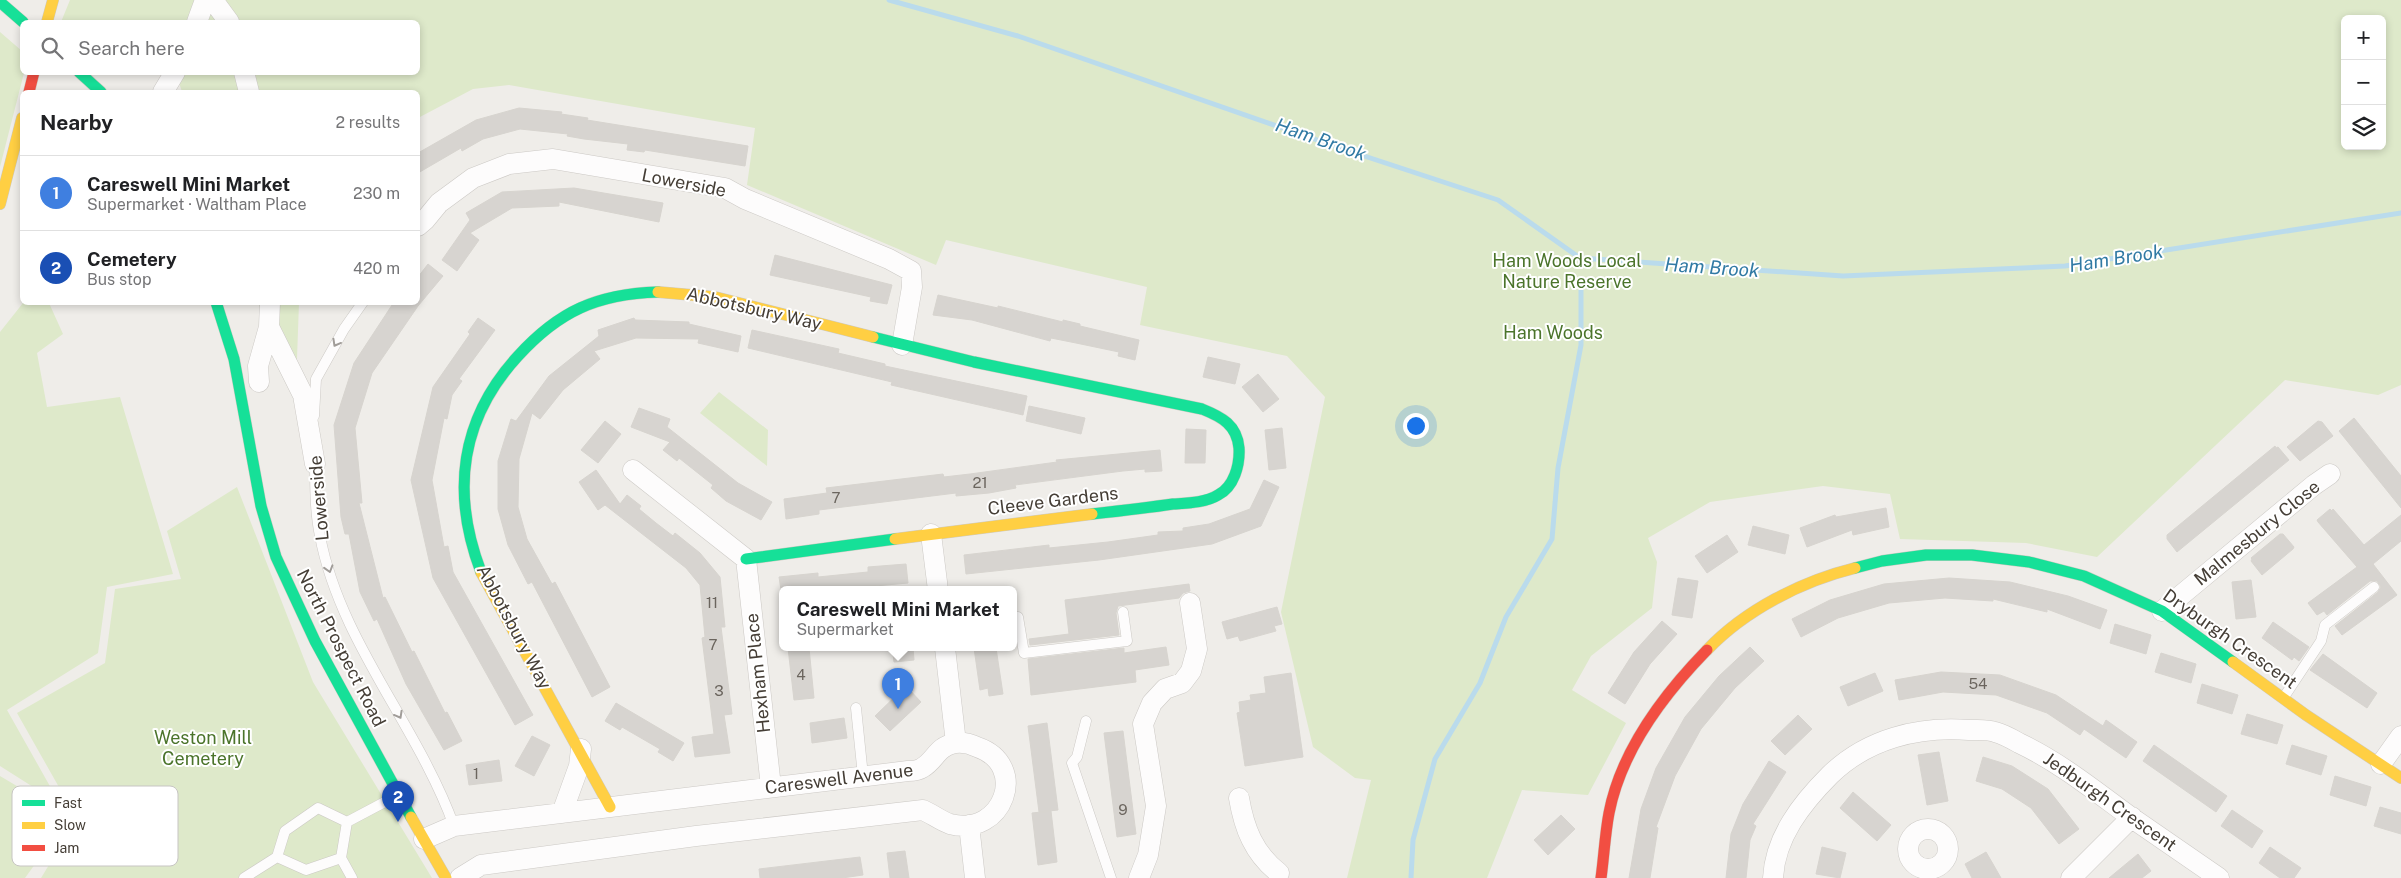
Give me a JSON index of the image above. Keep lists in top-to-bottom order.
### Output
{
  "streets": {
    "street": [
      "Lowerside",
      "Abbotsbury Way",
      "Cleeve Gardens",
      "Malmesbury Close",
      "Dryburgh Crescent",
      "North Prospect Road",
      "Hexham Place",
      "Careswell Avenue",
      "Jedburgh Crescent"
    ]
  },
  "crossings": [
    ["Lowerside", "Abbotsbury Way"],
    ["Lowerside", "Careswell Avenue"],
    ["Abbotsbury Way", "Cleeve Gardens"],
    ["Abbotsbury Way", "Careswell Avenue"],
    ["Cleeve Gardens", "Hexham Place"],
    ["Malmesbury Close", "Dryburgh Crescent"],
    ["North Prospect Road", "Careswell Avenue"],
    ["Hexham Place", "Careswell Avenue"]
  ],
  "water": ["Ham Brook"],
  "parks": ["Ham Woods Local Nature Reserve", "Ham Woods", "Weston Mill Cemetery"],
  "house_numbers": [
    "21",
    "7",
    "11",
    "7",
    "4",
    "54",
    "3",
    "1",
    "9"
  ],
  "legend": ["Fast", "Slow", "Jam"],
  "page": {
    "map_buttons": ["+", "−"],
    "search": "Search here",
    "heading": ["Nearby", "2 results"],
    "list": [
      {
        "mark": "1",
        "name": "Careswell Mini Market",
        "note": "Supermarket · Waltham Place",
        "value": "230 m"
      },
      {
        "mark": "2",
        "name": "Cemetery",
        "note": "Bus stop",
        "value": "420 m"
      }
    ],
    "popup": ["Careswell Mini Market", "Supermarket"],
    "pins": ["1", "2"]
  }
}
